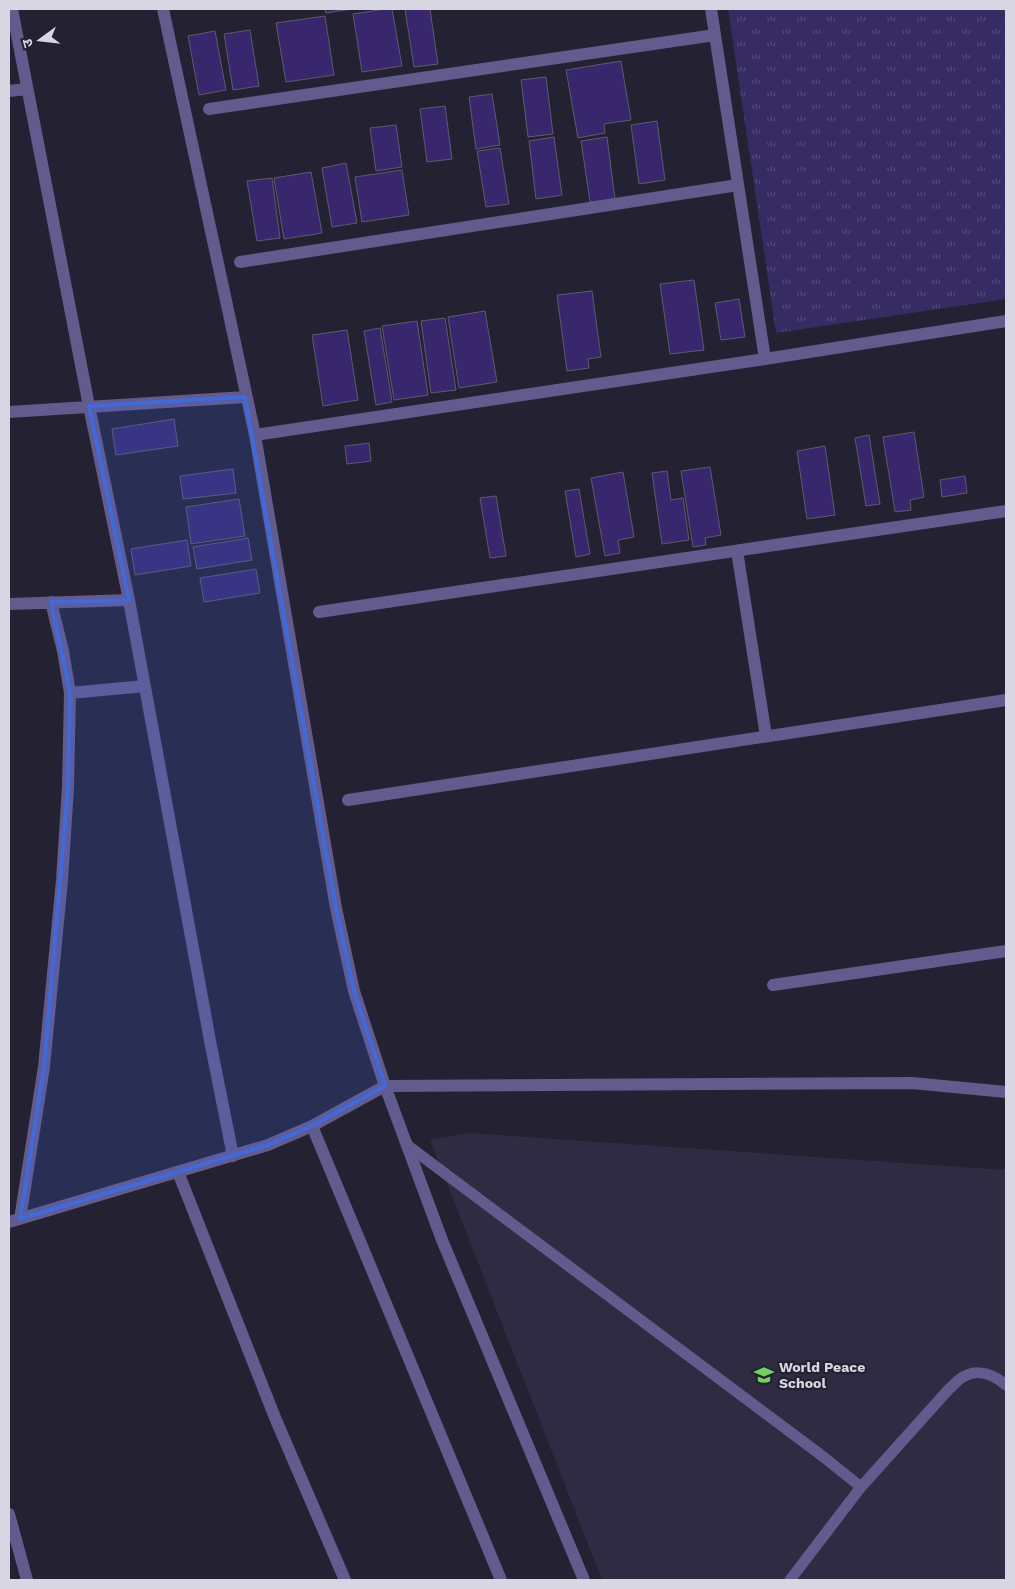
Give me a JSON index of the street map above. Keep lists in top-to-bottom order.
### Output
{
  "places": {
    "school or university": ["World Peace School"]
  },
  "north": "left"
}
